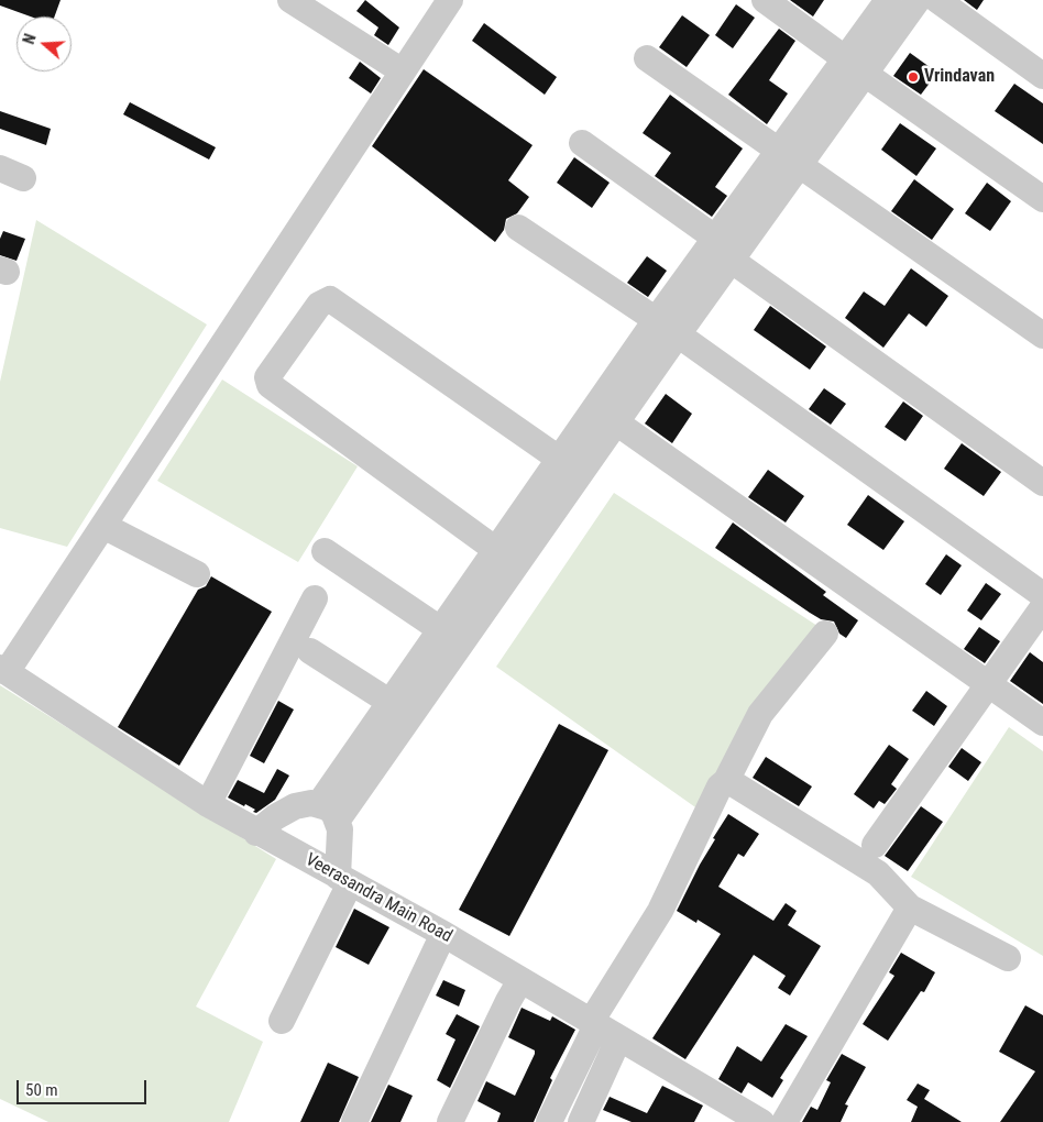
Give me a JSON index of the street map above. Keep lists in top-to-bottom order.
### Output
{
  "streets": {
    "street": ["Veerasandra Main Road"]
  },
  "places": ["Vrindavan"],
  "scale_bar": "50 m",
  "north": "left"
}
